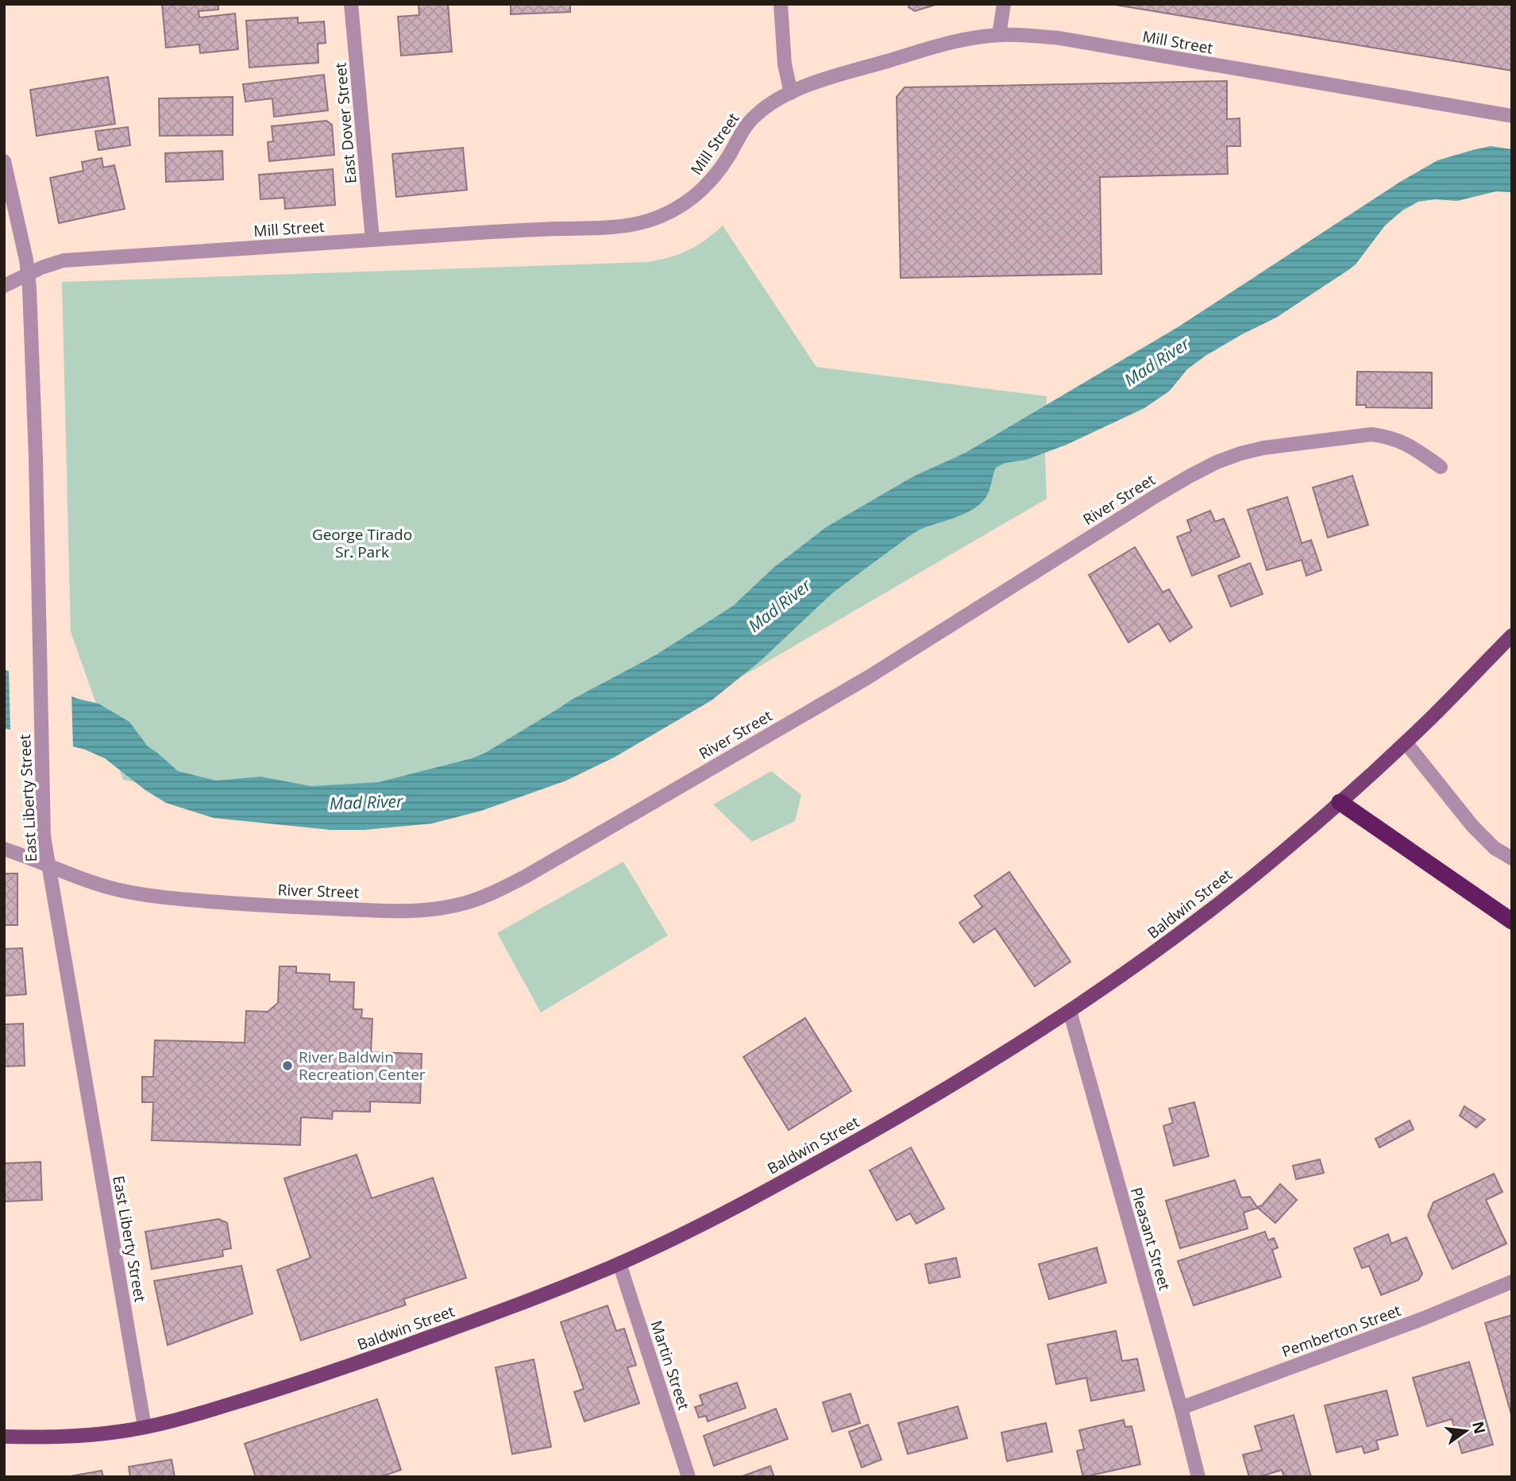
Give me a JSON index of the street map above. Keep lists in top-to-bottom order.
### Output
{
  "streets": {
    "main road": ["Baldwin Street"],
    "street": [
      "Mill Street",
      "East Dover Street",
      "River Street",
      "East Liberty Street",
      "Pleasant Street",
      "Pemberton Street",
      "Martin Street"
    ]
  },
  "crossings": [
    ["Mill Street", "East Dover Street"],
    ["Mill Street", "East Liberty Street"],
    ["River Street", "East Liberty Street"],
    ["East Liberty Street", "Baldwin Street"],
    ["Baldwin Street", "Pleasant Street"],
    ["Baldwin Street", "Martin Street"],
    ["Pleasant Street", "Pemberton Street"]
  ],
  "water": ["Mad River"],
  "parks": ["George Tirado Sr. Park"],
  "places": ["River Baldwin Recreation Center"],
  "north": "right"
}
